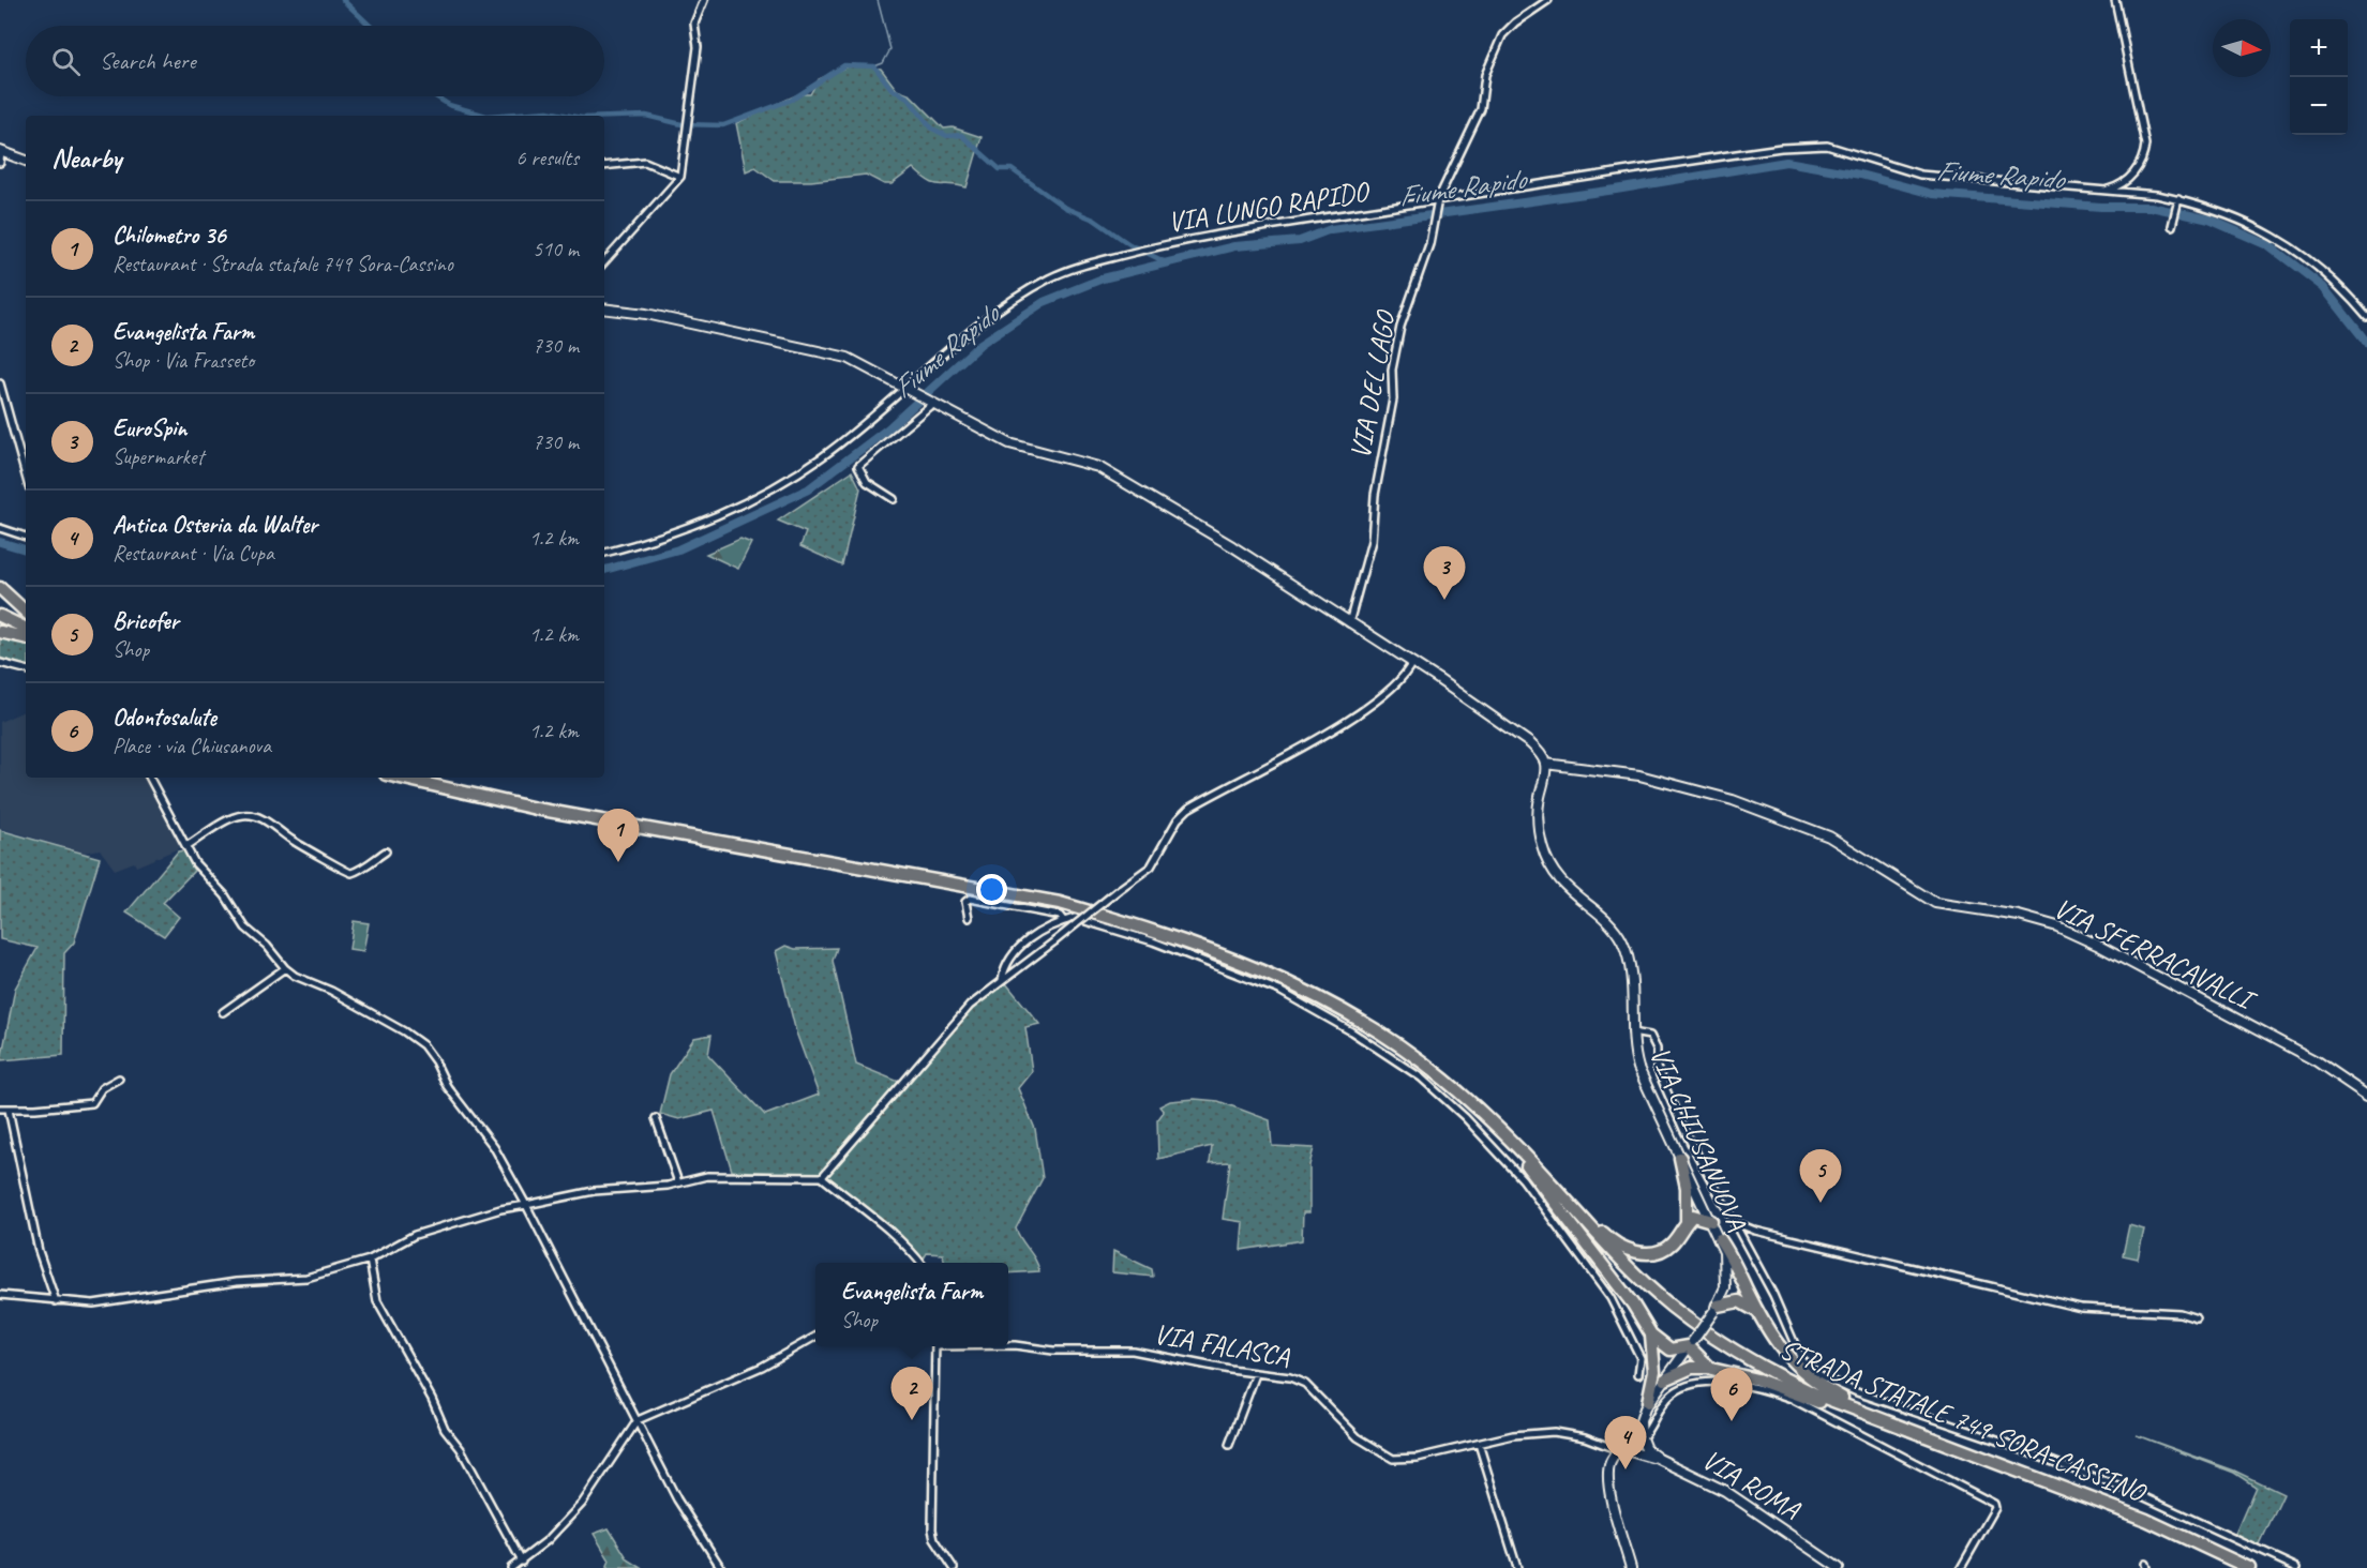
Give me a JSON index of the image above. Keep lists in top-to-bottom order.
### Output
{
  "streets": {
    "highway": ["STRADA STATALE 749 SORA-CASSINO"],
    "main road": ["VIA SFERRACAVALLI", "VIA CHIUSANUOVA", "VIA ROMA"],
    "street": ["VIA LUNGO RAPIDO", "VIA DEL LAGO", "VIA FALASCA"]
  },
  "crossings": [
    ["VIA LUNGO RAPIDO", "VIA DEL LAGO"],
    ["VIA SFERRACAVALLI", "VIA CHIUSANUOVA"]
  ],
  "water": ["Fiume Rapido"],
  "north": "right",
  "page": {
    "map_buttons": ["+", "−"],
    "search": "Search here",
    "heading": ["Nearby", "6 results"],
    "list": [
      {
        "mark": "1",
        "name": "Chilometro 36",
        "note": "Restaurant · Strada statale 749 Sora-Cassino",
        "value": "510 m"
      },
      {
        "mark": "2",
        "name": "Evangelista Farm",
        "note": "Shop · Via Frasseto",
        "value": "730 m"
      },
      {
        "mark": "3",
        "name": "EuroSpin",
        "note": "Supermarket",
        "value": "730 m"
      },
      {
        "mark": "4",
        "name": "Antica Osteria da Walter",
        "note": "Restaurant · Via Cupa",
        "value": "1.2 km"
      },
      {
        "mark": "5",
        "name": "Bricofer",
        "note": "Shop",
        "value": "1.2 km"
      },
      {
        "mark": "6",
        "name": "Odontosalute",
        "note": "Place · via Chiusanova",
        "value": "1.2 km"
      }
    ],
    "pins": [
      "3",
      "1",
      "5",
      "2",
      "6",
      "4"
    ],
    "popup": ["Evangelista Farm", "Shop"]
  }
}
